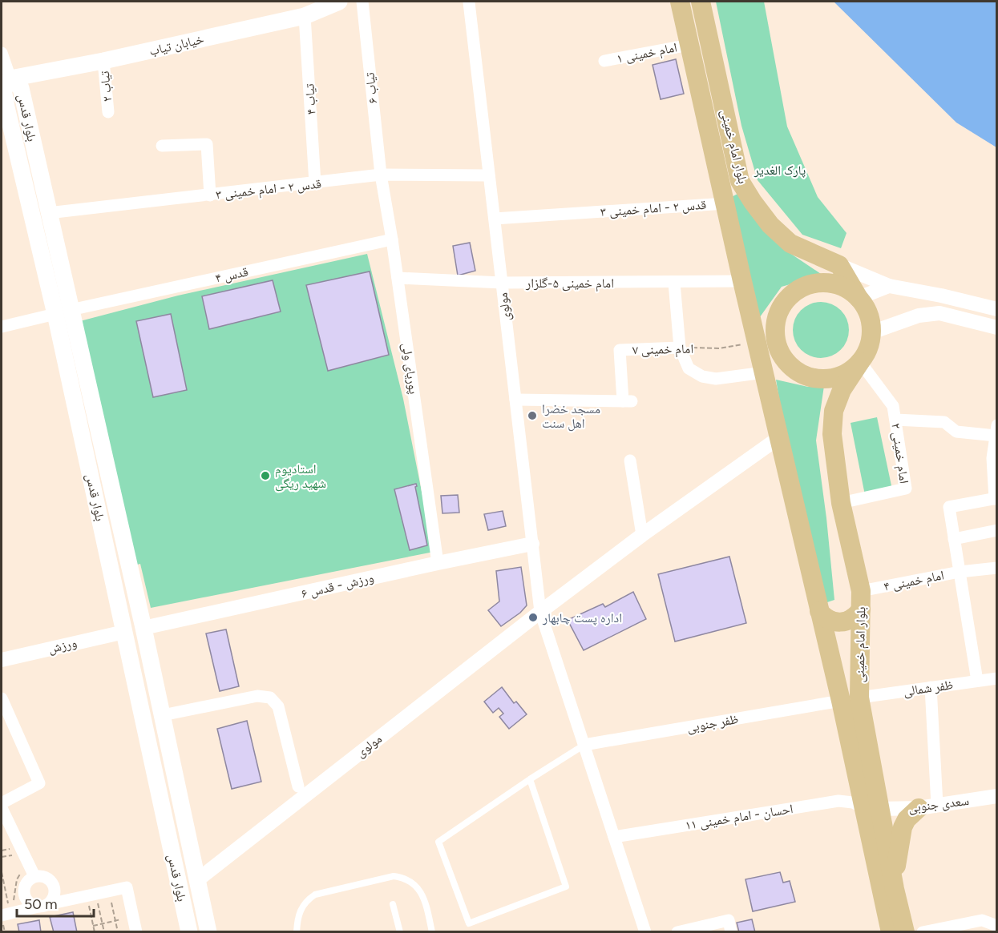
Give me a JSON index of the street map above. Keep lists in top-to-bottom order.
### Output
{
  "streets": {
    "main road": ["خیابان تیاب", "بلوار قدس", "بلوار امام خمینی"],
    "street": [
      "امام خمینی ۱",
      "تیاب ۲",
      "تیاب ۶",
      "تیاب ۴",
      "قدس ۲ - امام خمینی ۳",
      "قدس ۴",
      "امام خمینی ۵-گلزار",
      "مولوی",
      "امام خمینی ۷",
      "پوریای ولی",
      "امام خمینی ۲",
      "امام خمینی ۴",
      "ورزش - قدس ۶",
      "ورزش",
      "ظفر شمالی",
      "ظفر جنوبی",
      "سعدی جنوبی",
      "احسان - امام خمینی ۱۱"
    ]
  },
  "crossings": [
    ["خیابان تیاب", "تیاب ۲"],
    ["خیابان تیاب", "تیاب ۴"],
    ["خیابان تیاب", "بلوار قدس"],
    ["امام خمینی ۱", "بلوار امام خمینی"],
    ["تیاب ۶", "قدس ۲ - امام خمینی ۳"],
    ["تیاب ۶", "پوریای ولی"],
    ["تیاب ۴", "قدس ۲ - امام خمینی ۳"],
    ["بلوار قدس", "قدس ۲ - امام خمینی ۳"],
    ["بلوار قدس", "قدس ۴"],
    ["بلوار قدس", "مولوی"],
    ["بلوار قدس", "ورزش - قدس ۶"],
    ["بلوار قدس", "ورزش"],
    ["بلوار امام خمینی", "قدس ۲ - امام خمینی ۳"],
    ["بلوار امام خمینی", "امام خمینی ۵-گلزار"],
    ["بلوار امام خمینی", "مولوی"],
    ["بلوار امام خمینی", "امام خمینی ۷"],
    ["بلوار امام خمینی", "امام خمینی ۲"],
    ["بلوار امام خمینی", "امام خمینی ۴"],
    ["بلوار امام خمینی", "ظفر شمالی"],
    ["بلوار امام خمینی", "ظفر جنوبی"],
    ["بلوار امام خمینی", "سعدی جنوبی"],
    ["بلوار امام خمینی", "احسان - امام خمینی ۱۱"],
    ["قدس ۲ - امام خمینی ۳", "مولوی"],
    ["قدس ۲ - امام خمینی ۳", "پوریای ولی"],
    ["قدس ۴", "پوریای ولی"],
    ["امام خمینی ۵-گلزار", "مولوی"],
    ["امام خمینی ۵-گلزار", "پوریای ولی"],
    ["مولوی", "امام خمینی ۷"],
    ["مولوی", "ورزش - قدس ۶"],
    ["مولوی", "ظفر جنوبی"],
    ["مولوی", "احسان - امام خمینی ۱۱"],
    ["پوریای ولی", "ورزش - قدس ۶"],
    ["سعدی جنوبی", "احسان - امام خمینی ۱۱"]
  ],
  "parks": ["پارک الغدیر"],
  "places": ["مسجد خضرا اهل سنت", "استادیوم شهید ریگی", "اداره پست چابهار"],
  "scale_bar": "50 m"
}
